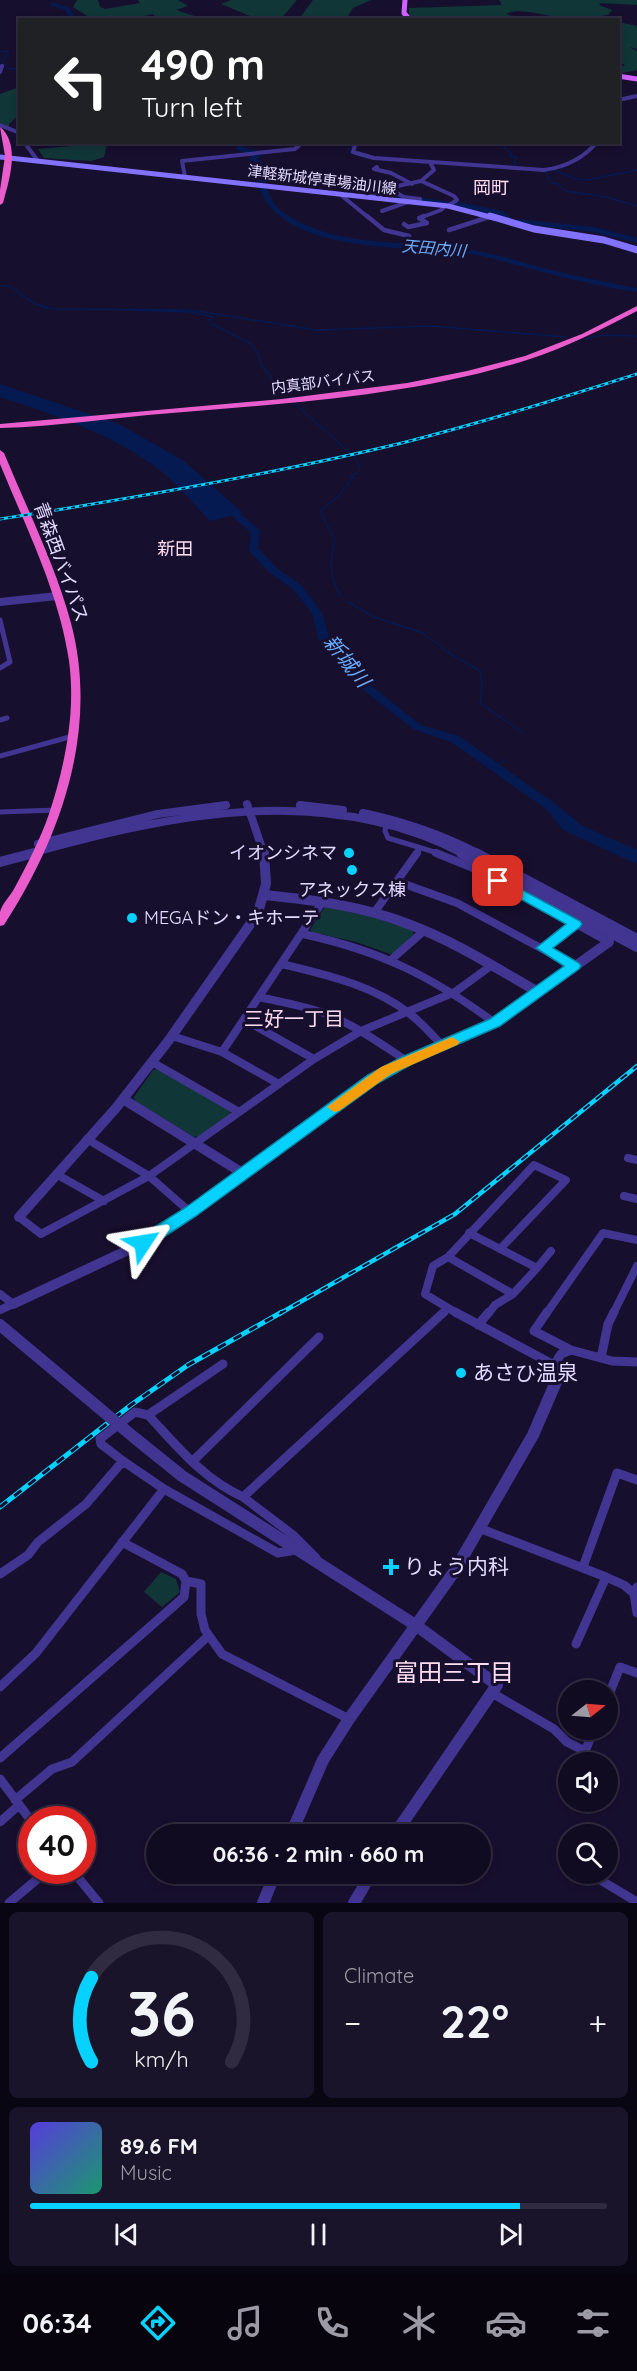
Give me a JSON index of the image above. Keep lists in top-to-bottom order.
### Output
{
  "streets": {
    "highway": ["内真部バイパス", "青森西バイパス"],
    "main road": ["津軽新城停車場油川線"]
  },
  "districts": [
    "岡町",
    "新田",
    "三好一丁目",
    "富田三丁目"
  ],
  "water": ["天田内川", "新城川"],
  "places": {
    "other": [
      "イオンシネマ",
      "アネックス棟",
      "MEGAドン・キホーテ",
      "あさひ温泉"
    ],
    "health": ["りょう内科"]
  },
  "north": "right",
  "page": {
    "turn": ["490 m", "Turn left"],
    "limit": "40",
    "trip": "06:36 · 2 min · 660 m",
    "tile": "Climate",
    "heat": ["−", "22°", "+"],
    "song": ["89.6 FM", "Music"],
    "tabs": "06:34",
    "gauge": ["36", "km/h"]
  }
}
